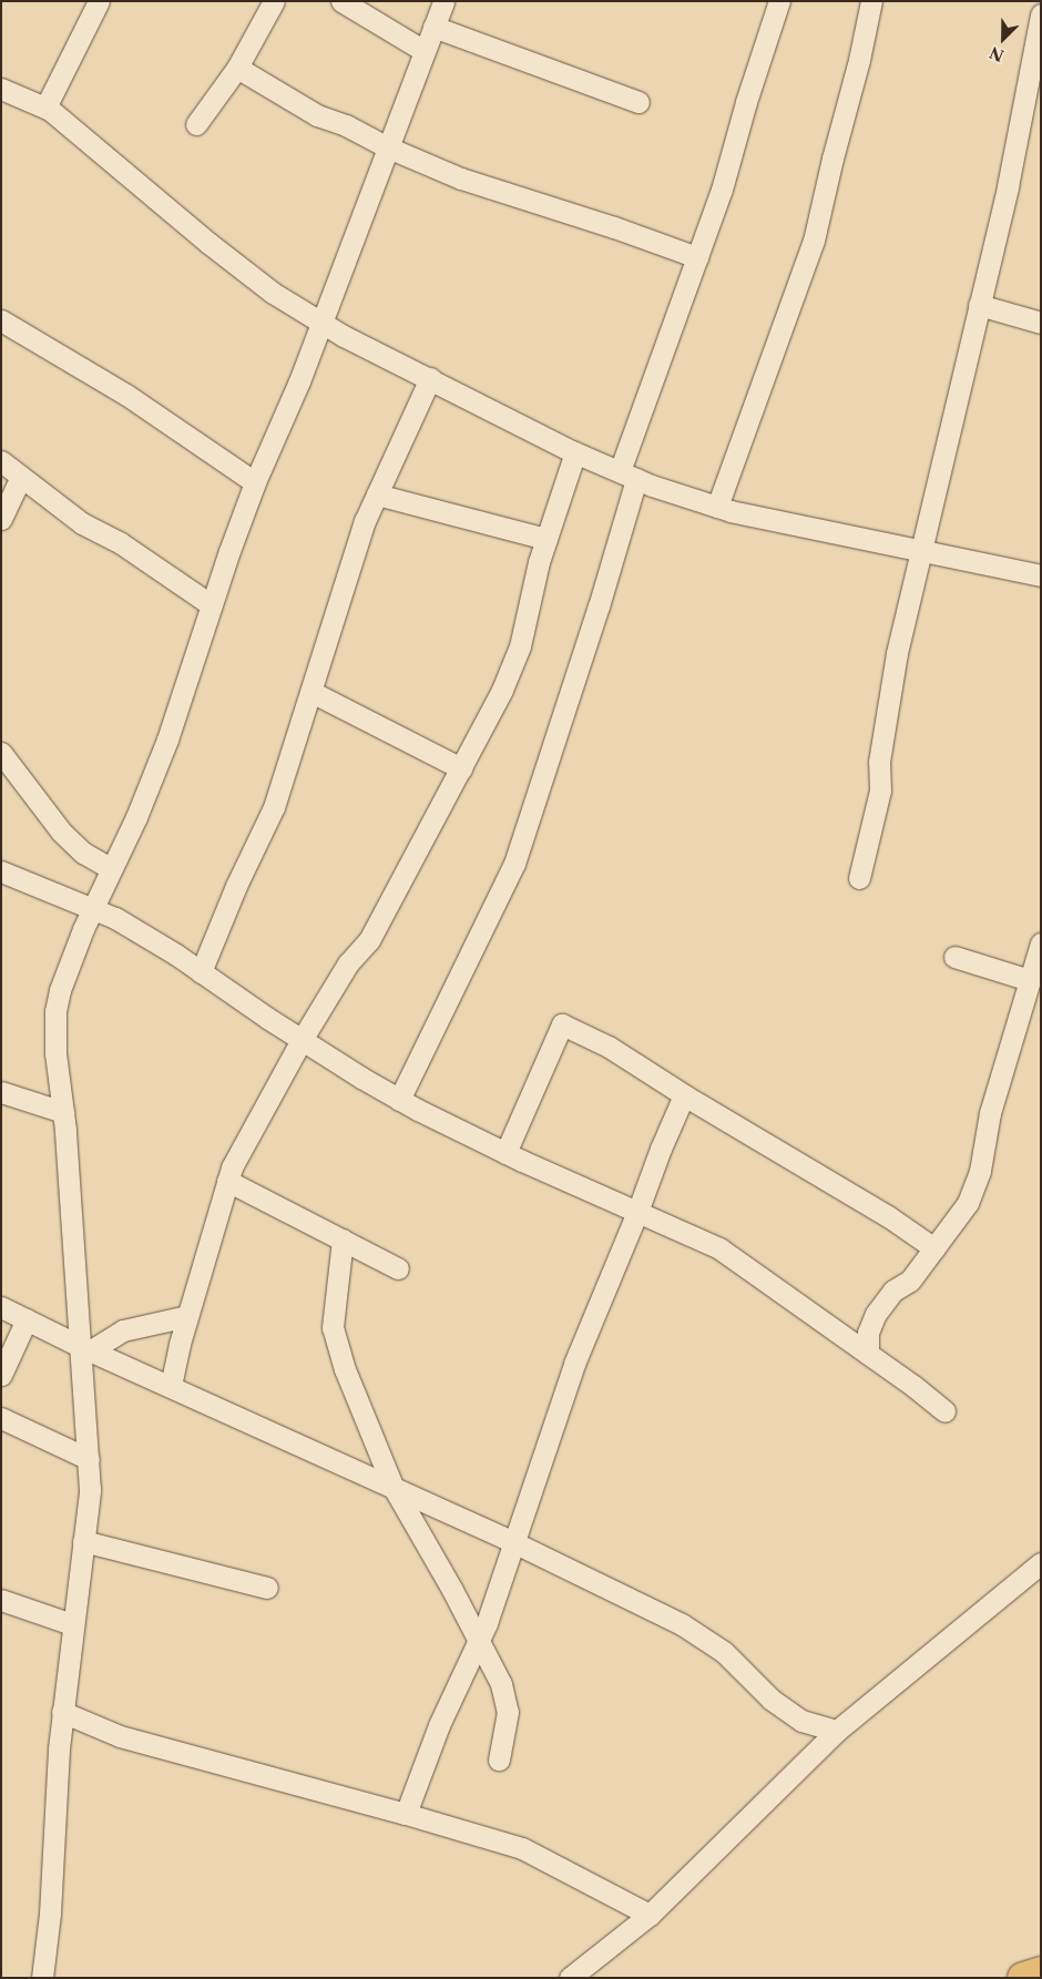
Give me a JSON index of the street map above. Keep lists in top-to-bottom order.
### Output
{
  "north": "bottom left"
}
